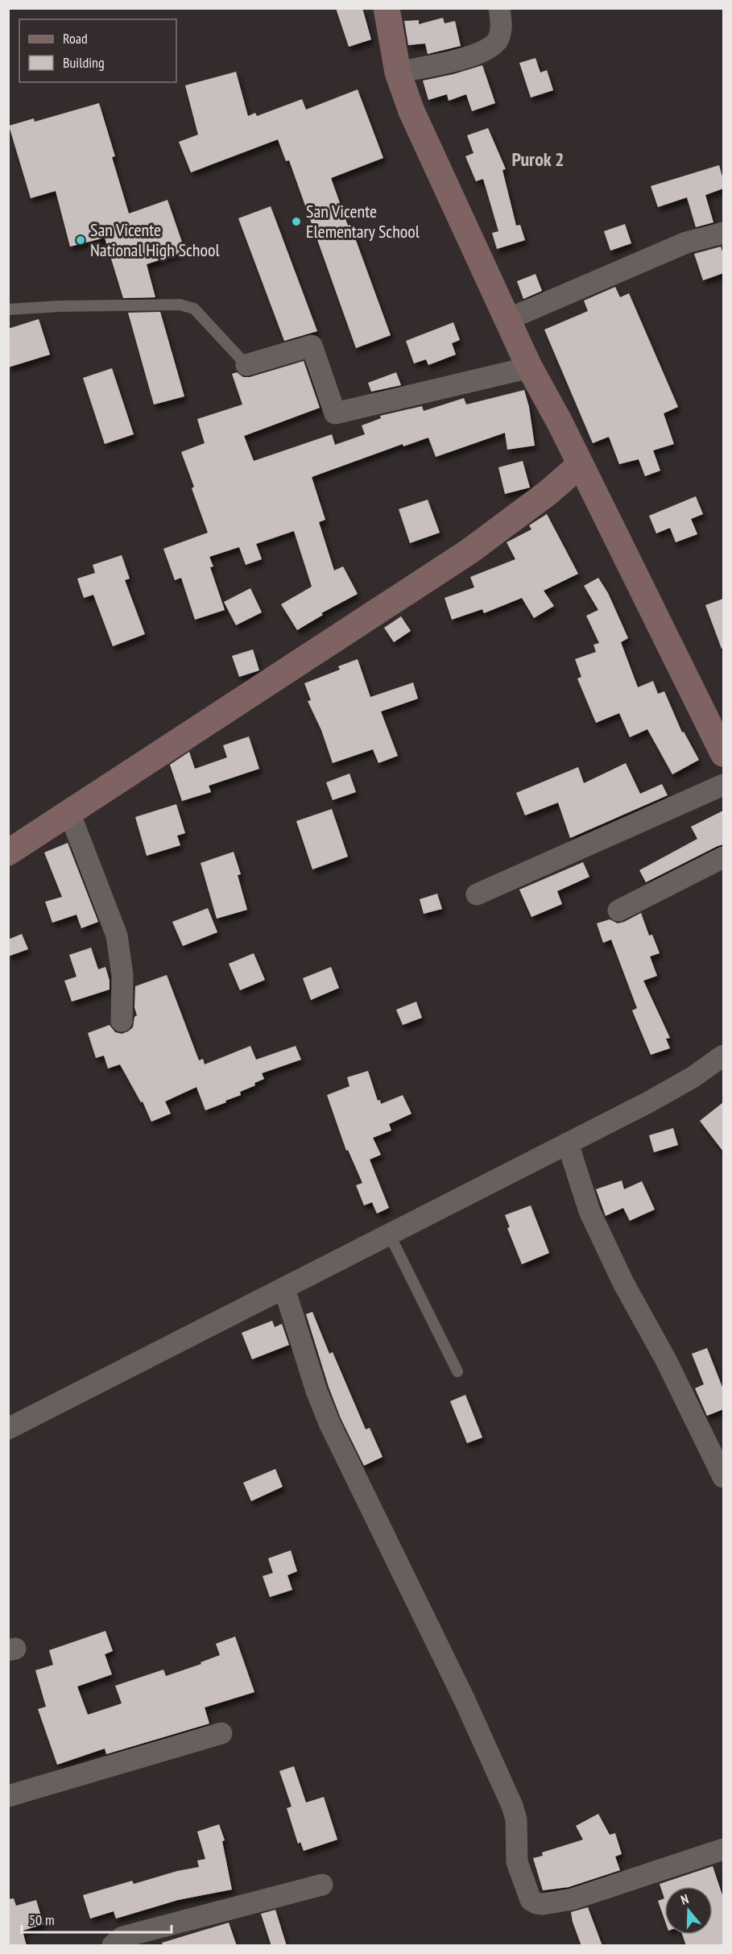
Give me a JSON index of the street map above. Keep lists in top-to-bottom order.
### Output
{
  "districts": ["Purok 2"],
  "places": ["San Vicente Elementary School", "San Vicente National High School"],
  "legend": ["Road", "Building"],
  "scale_bar": "50 m",
  "north": "top"
}
